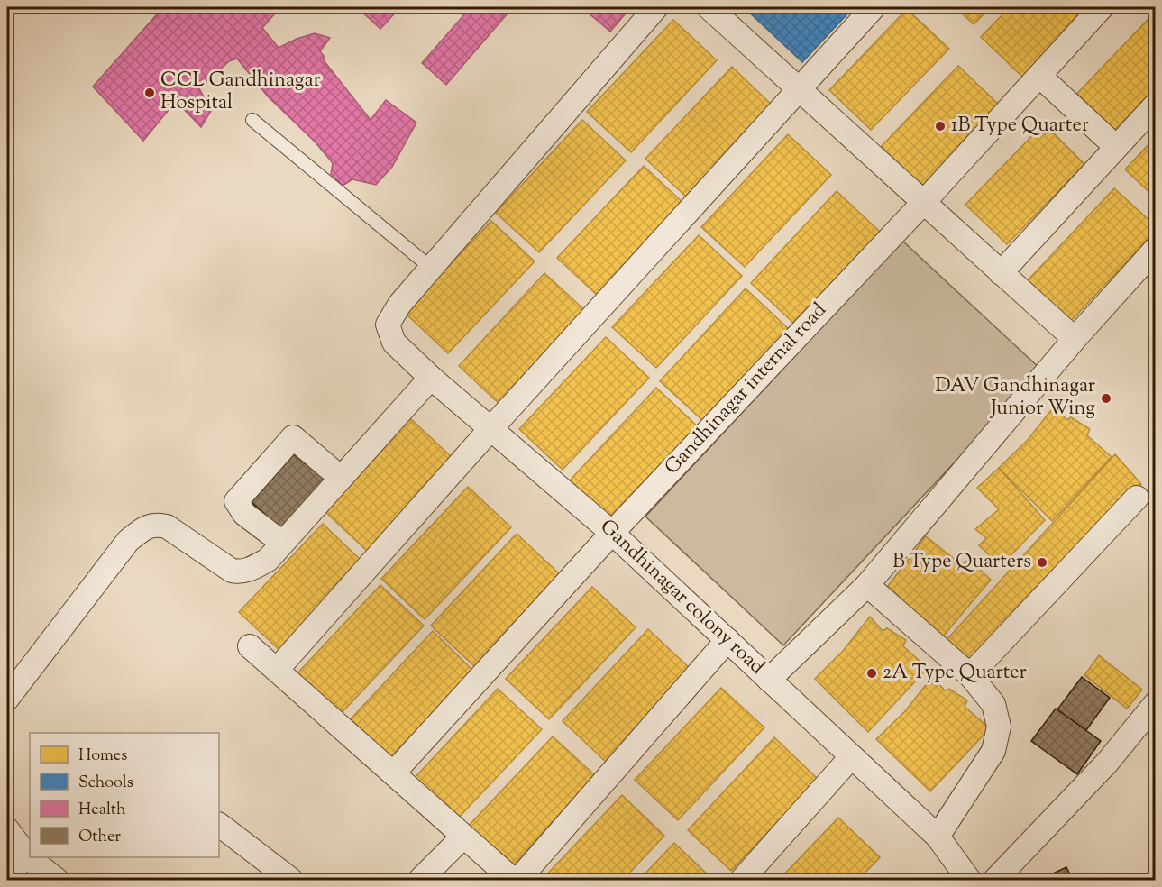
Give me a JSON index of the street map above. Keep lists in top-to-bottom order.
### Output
{
  "streets": {
    "street": ["Gandhinagar internal road", "Gandhinagar colony road"]
  },
  "crossings": [
    ["Gandhinagar internal road", "Gandhinagar colony road"]
  ],
  "places": [
    "CCL Gandhinagar Hospital",
    "1B Type Quarter",
    "DAV Gandhinagar Junior Wing",
    "B Type Quarters",
    "2A Type Quarter"
  ],
  "legend": [
    "Homes",
    "Schools",
    "Health",
    "Other"
  ]
}
